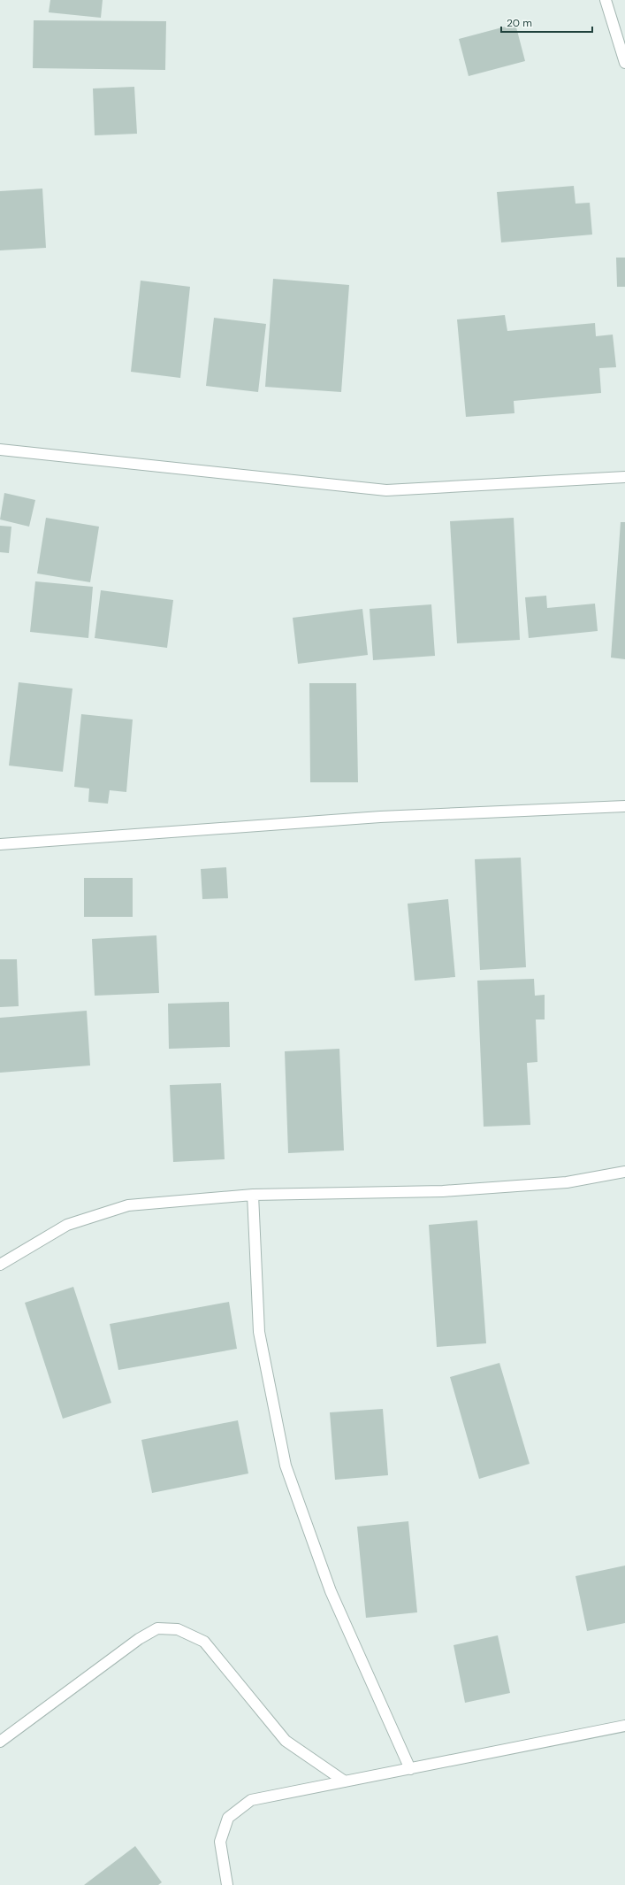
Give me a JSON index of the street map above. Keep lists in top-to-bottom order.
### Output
{
  "scale_bar": "20 m"
}
